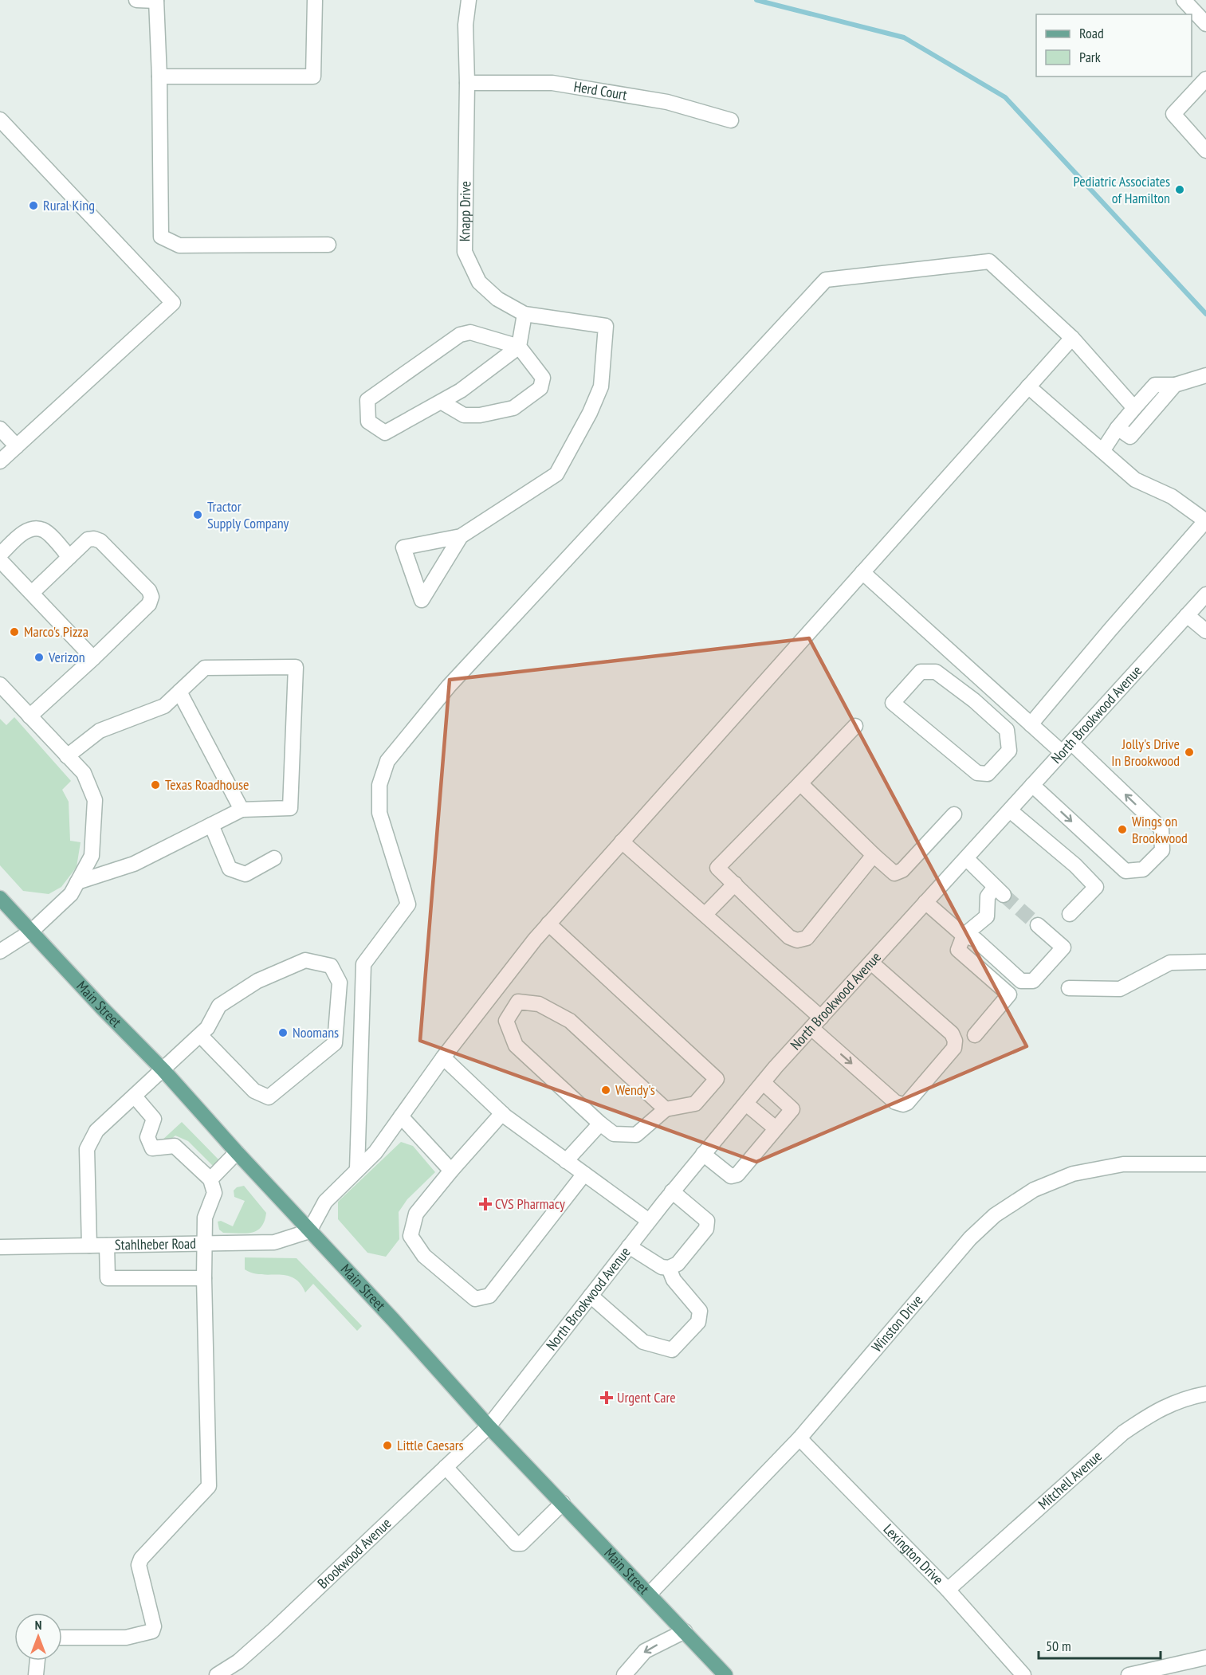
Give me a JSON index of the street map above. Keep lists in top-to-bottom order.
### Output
{
  "streets": {
    "main road": ["Main Street"],
    "street": [
      "Herd Court",
      "Knapp Drive",
      "North Brookwood Avenue",
      "Stahlheber Road",
      "Winston Drive",
      "Mitchell Avenue",
      "Brookwood Avenue",
      "Lexington Drive"
    ]
  },
  "crossings": [
    ["Herd Court", "Knapp Drive"],
    ["North Brookwood Avenue", "Main Street"],
    ["North Brookwood Avenue", "Brookwood Avenue"],
    ["Main Street", "Stahlheber Road"],
    ["Main Street", "Winston Drive"],
    ["Main Street", "Brookwood Avenue"],
    ["Winston Drive", "Lexington Drive"],
    ["Mitchell Avenue", "Lexington Drive"]
  ],
  "places": {
    "other": [
      "Pediatric Associates of Hamilton",
      "Rural King",
      "Tractor Supply Company",
      "Marco's Pizza",
      "Verizon",
      "Jolly's Drive In Brookwood",
      "Texas Roadhouse",
      "Wings on Brookwood",
      "Noomans",
      "Wendy's",
      "Little Caesars"
    ],
    "health": ["CVS Pharmacy", "Urgent Care"]
  },
  "legend": ["Road", "Park"],
  "scale_bar": "50 m",
  "north": "top"
}
